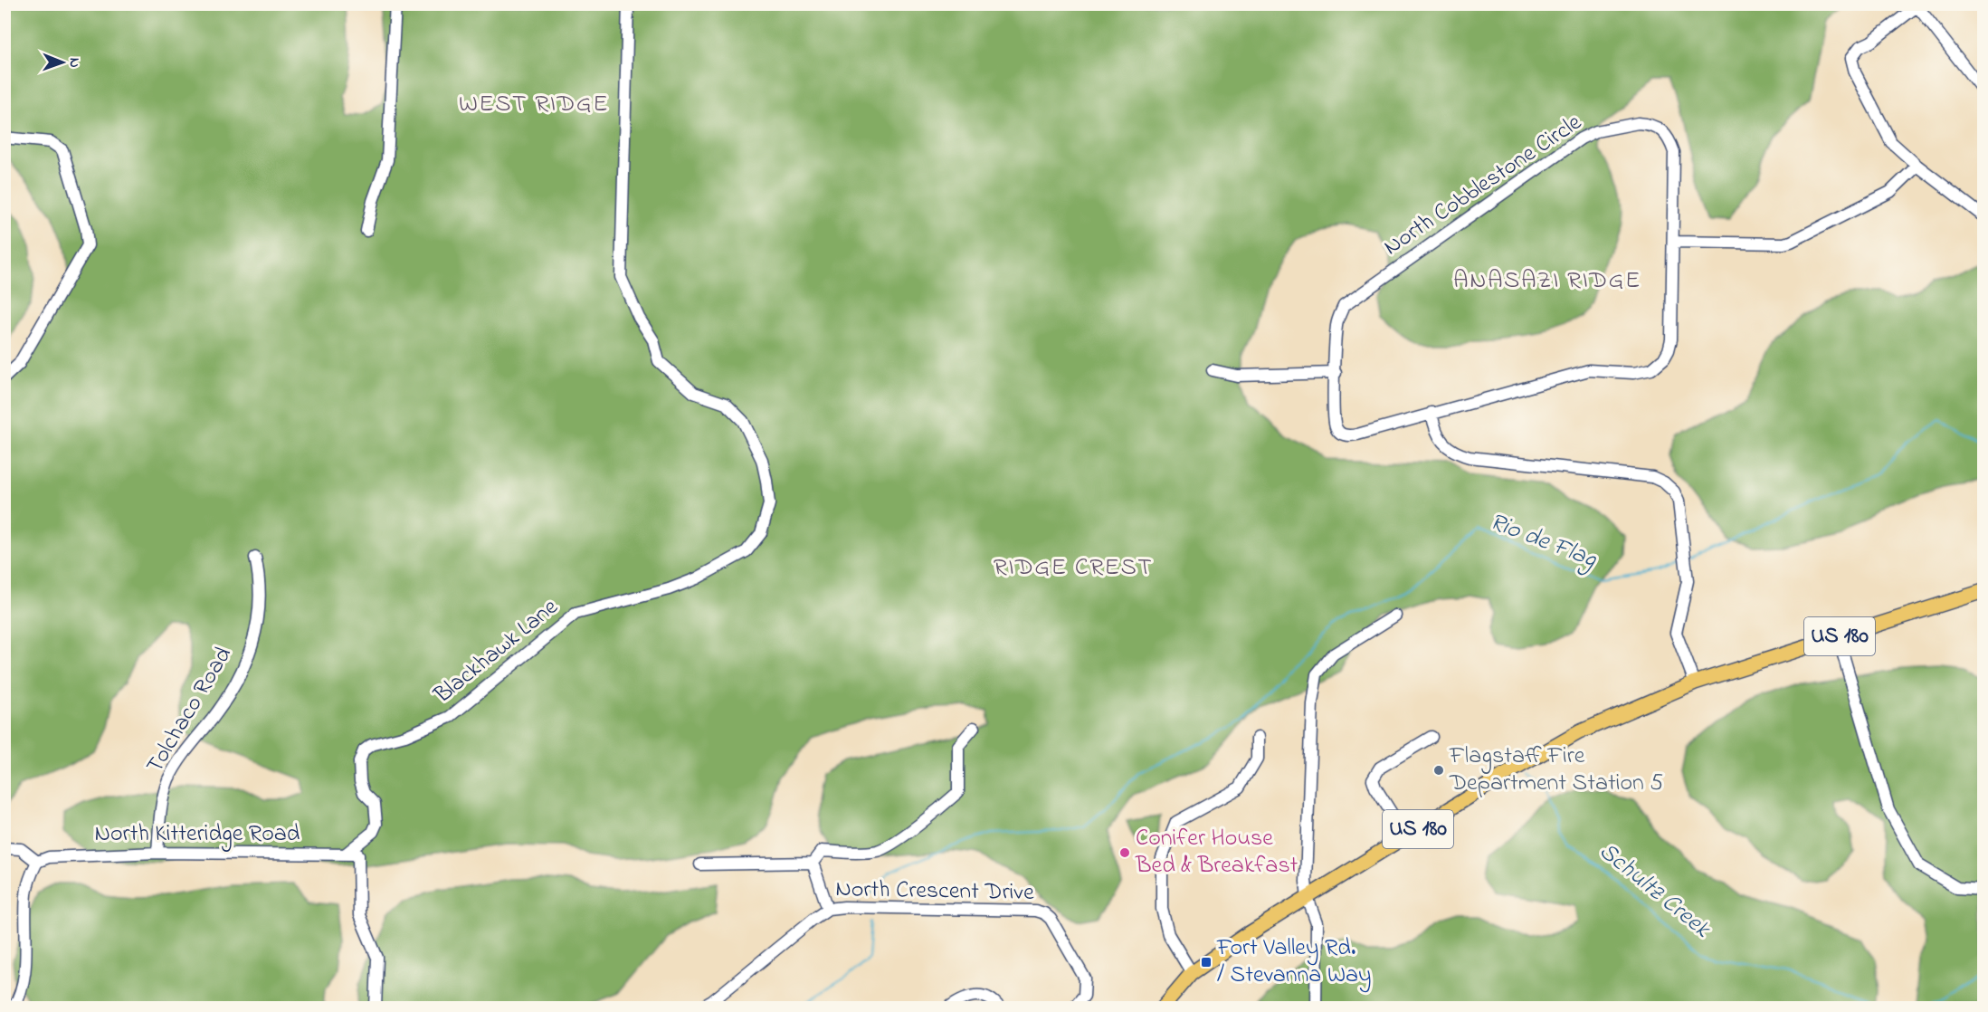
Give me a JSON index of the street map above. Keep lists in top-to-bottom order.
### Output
{
  "streets": {
    "main road": ["US 180"],
    "street": [
      "North Cobblestone Circle",
      "Blackhawk Lane",
      "Tolchaco Road",
      "North Kitteridge Road",
      "North Crescent Drive"
    ]
  },
  "crossings": [
    ["Blackhawk Lane", "North Kitteridge Road"],
    ["Tolchaco Road", "North Kitteridge Road"]
  ],
  "districts": ["WEST RIDGE", "ANASAZI RIDGE", "RIDGE CREST"],
  "water": ["Rio de Flag", "Schultz Creek"],
  "places": {
    "other": ["Flagstaff Fire Department Station 5", "Conifer House Bed & Breakfast"],
    "transit": ["Fort Valley Rd. / Stevanna Way"]
  },
  "north": "right"
}
